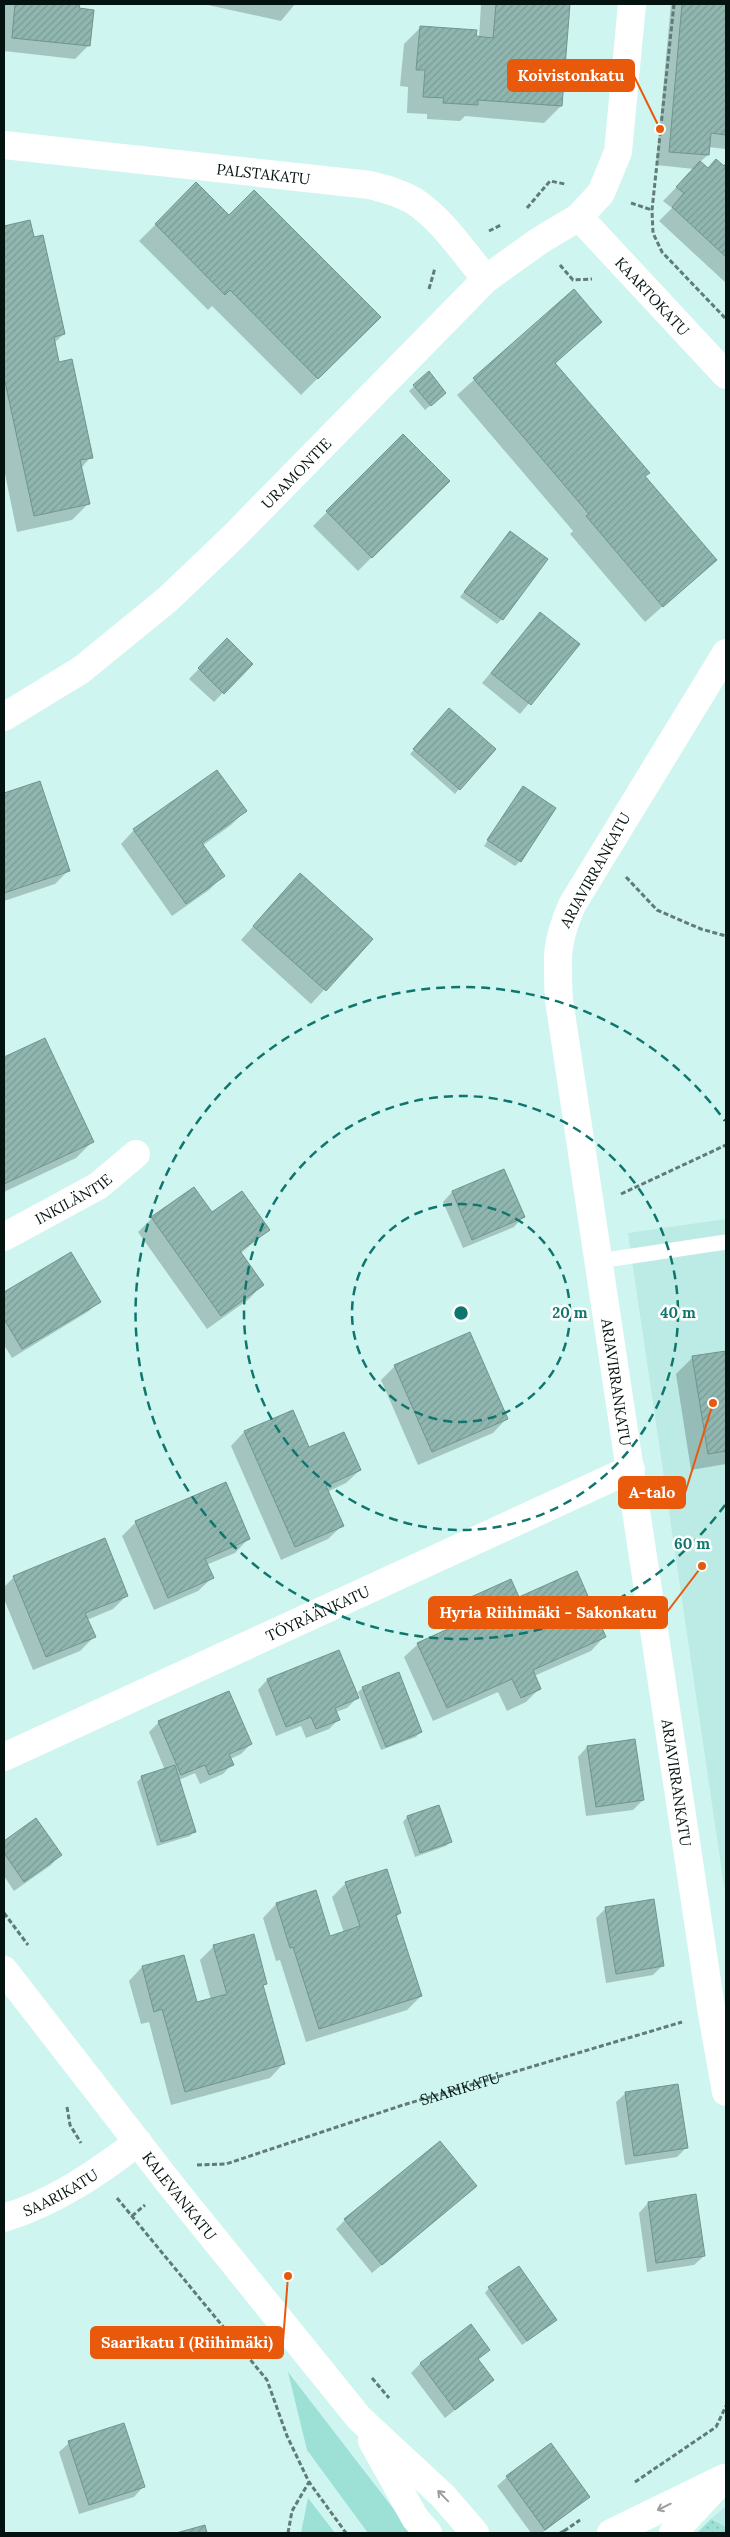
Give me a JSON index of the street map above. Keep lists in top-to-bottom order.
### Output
{
  "streets": {
    "street": [
      "PALSTAKATU",
      "KAARTOKATU",
      "URAMONTIE",
      "ARJAVIRRANKATU",
      "INKILÄNTIE",
      "TÖYRÄÄNKATU",
      "SAARIKATU",
      "KALEVANKATU"
    ]
  },
  "crossings": [
    ["PALSTAKATU", "URAMONTIE"],
    ["KAARTOKATU", "URAMONTIE"],
    ["ARJAVIRRANKATU", "TÖYRÄÄNKATU"],
    ["ARJAVIRRANKATU", "SAARIKATU"],
    ["SAARIKATU", "KALEVANKATU"]
  ],
  "places": [
    "Koivistonkatu",
    "A-talo",
    "Hyria Riihimäki - Sakonkatu",
    "Saarikatu I (Riihimäki)"
  ],
  "rings": ["20 m", "40 m", "60 m"]
}
